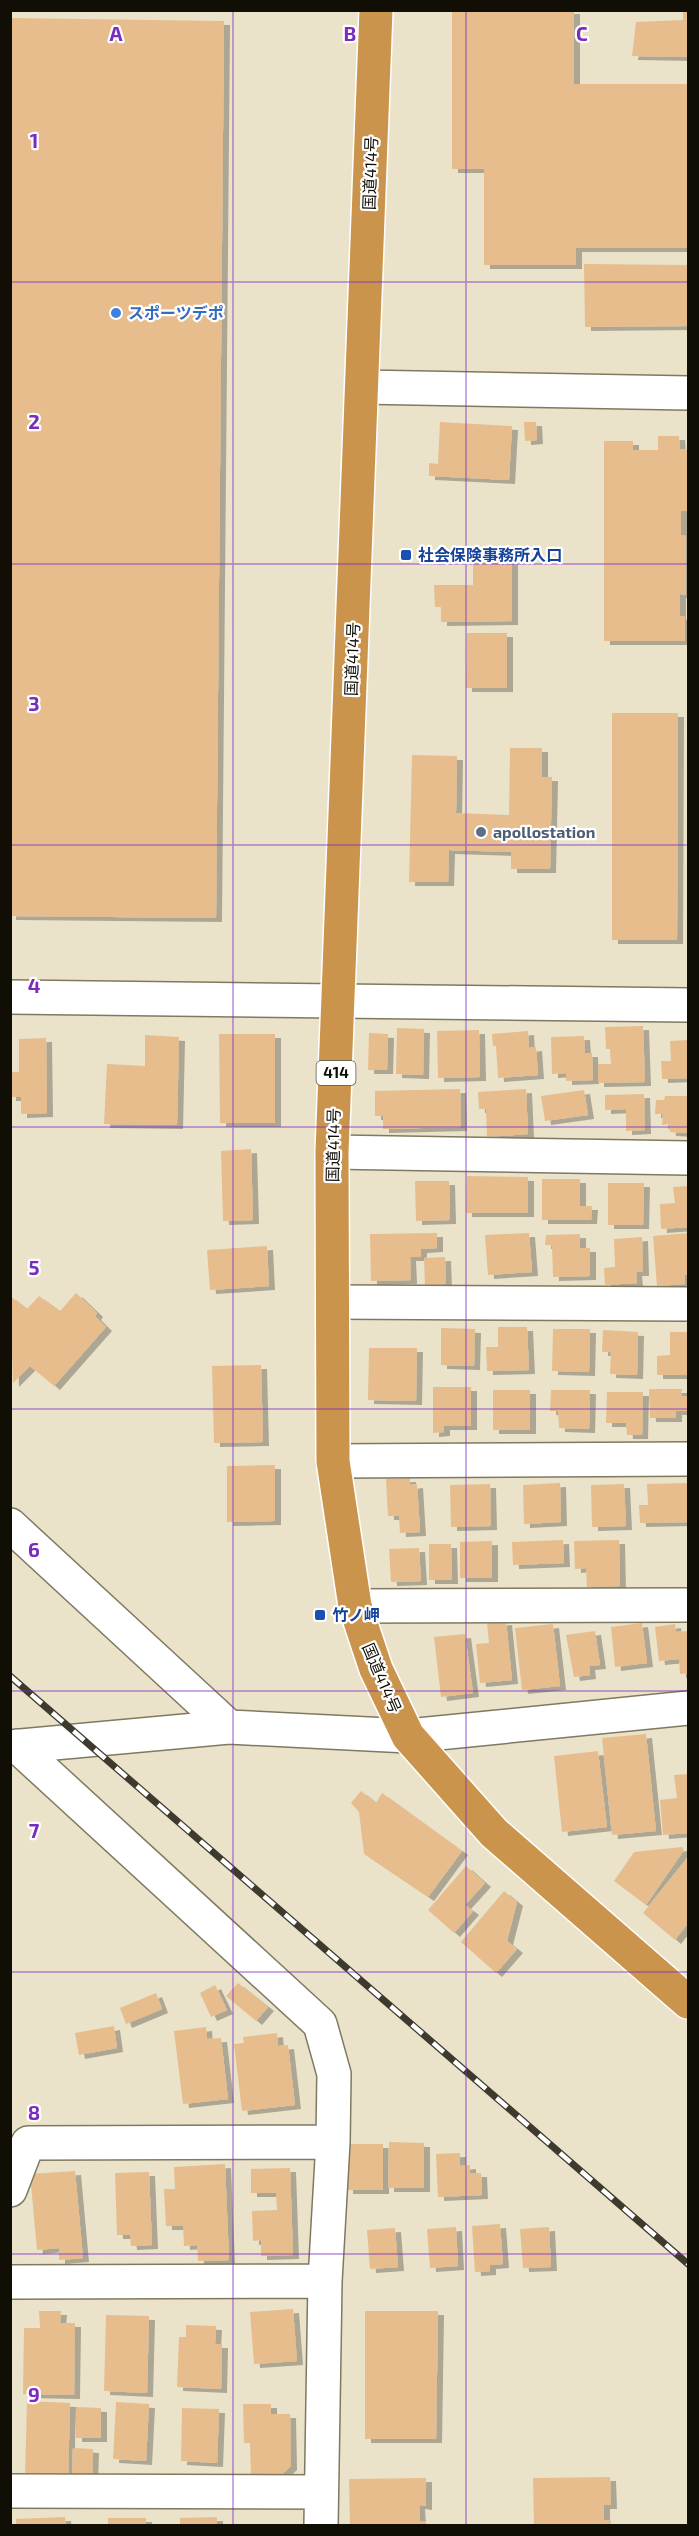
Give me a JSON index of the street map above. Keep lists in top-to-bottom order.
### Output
{
  "streets": {
    "highway": ["国道414号", "414"]
  },
  "places": {
    "other": ["スポーツデポ", "apollostation"],
    "transit": ["社会保険事務所入口", "竹ノ岬"]
  },
  "grid": {
    "columns": ["A", "B", "C"],
    "rows": [
      "1",
      "2",
      "3",
      "4",
      "5",
      "6",
      "7",
      "8",
      "9"
    ]
  }
}
